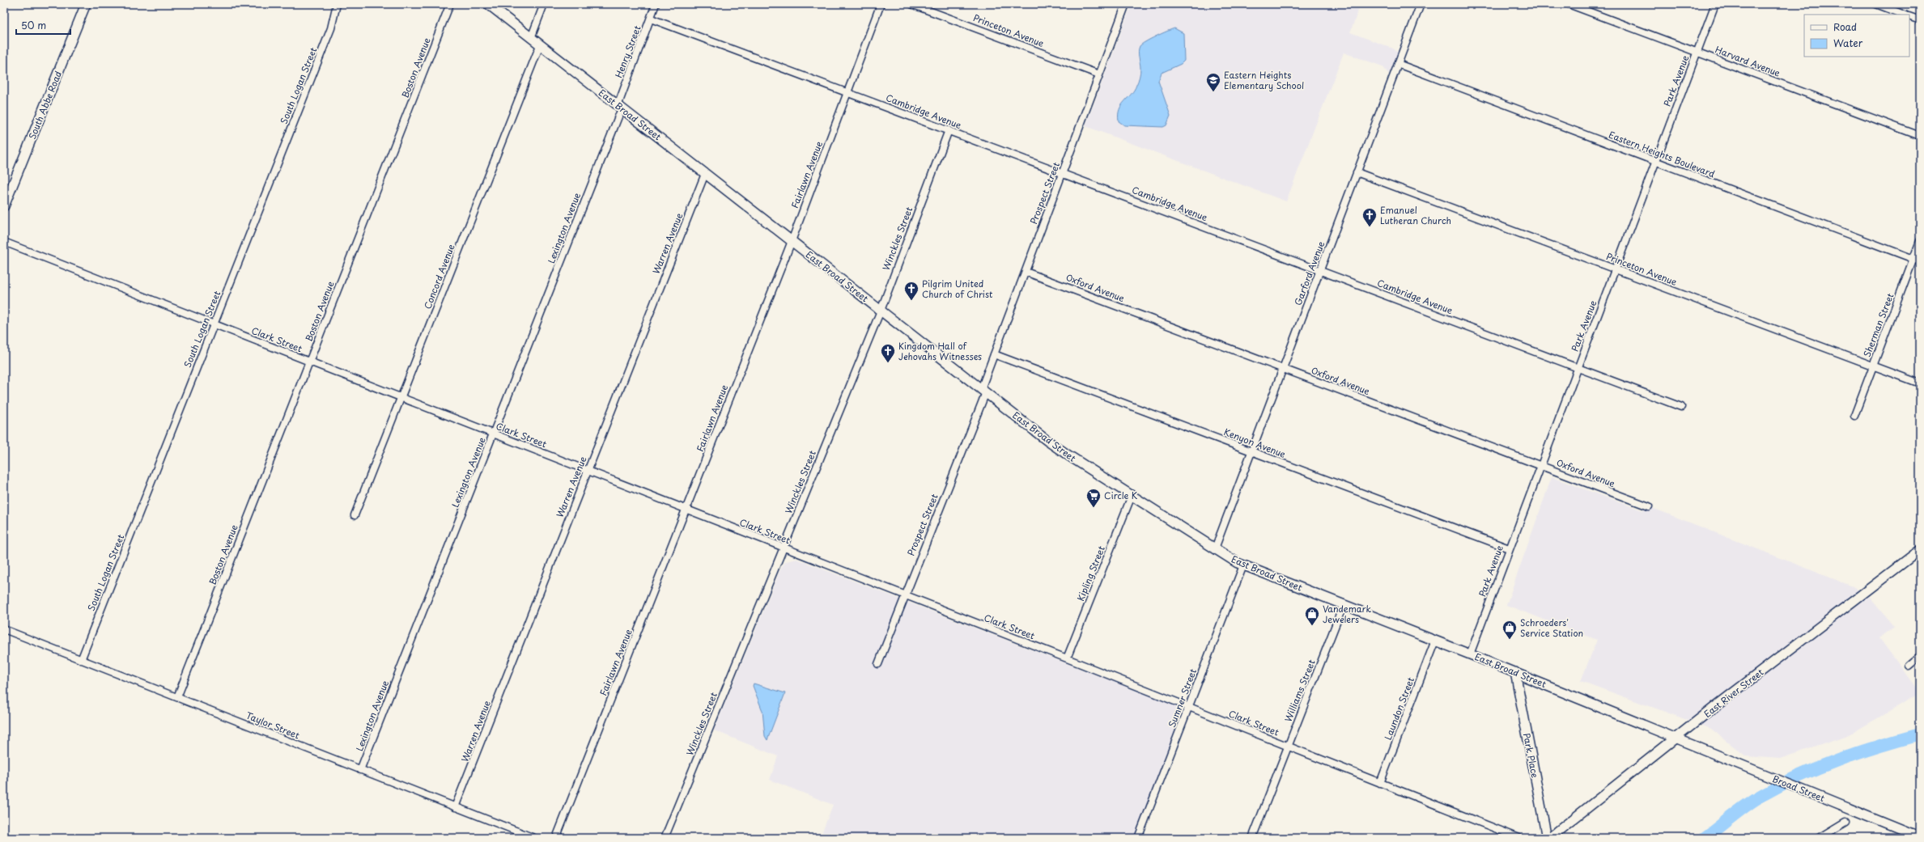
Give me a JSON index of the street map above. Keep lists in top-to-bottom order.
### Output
{
  "streets": {
    "street": [
      "Princeton Avenue",
      "Henry Street",
      "Harvard Avenue",
      "Boston Avenue",
      "Park Avenue",
      "South Logan Street",
      "South Abbe Road",
      "Cambridge Avenue",
      "East Broad Street",
      "Eastern Heights Boulevard",
      "Fairlawn Avenue",
      "Prospect Street",
      "Lexington Avenue",
      "Winckles Street",
      "Warren Avenue",
      "Garford Avenue",
      "Concord Avenue",
      "Oxford Avenue",
      "Sherman Street",
      "Clark Street",
      "Kenyon Avenue",
      "Kipling Street",
      "Williams Street",
      "East River Street",
      "Sumner Street",
      "Laundon Street",
      "Taylor Street",
      "Park Place",
      "Broad Street"
    ]
  },
  "crossings": [
    ["Princeton Avenue", "Park Avenue"],
    ["Princeton Avenue", "Prospect Street"],
    ["Princeton Avenue", "Garford Avenue"],
    ["Princeton Avenue", "Sherman Street"],
    ["Henry Street", "Cambridge Avenue"],
    ["Henry Street", "East Broad Street"],
    ["Henry Street", "Lexington Avenue"],
    ["Harvard Avenue", "Park Avenue"],
    ["Boston Avenue", "Clark Street"],
    ["Boston Avenue", "Taylor Street"],
    ["Park Avenue", "Cambridge Avenue"],
    ["Park Avenue", "East Broad Street"],
    ["Park Avenue", "Eastern Heights Boulevard"],
    ["Park Avenue", "Oxford Avenue"],
    ["Park Avenue", "Kenyon Avenue"],
    ["South Logan Street", "Clark Street"],
    ["South Logan Street", "Taylor Street"],
    ["Cambridge Avenue", "Fairlawn Avenue"],
    ["Cambridge Avenue", "Prospect Street"],
    ["Cambridge Avenue", "Winckles Street"],
    ["Cambridge Avenue", "Garford Avenue"],
    ["East Broad Street", "Fairlawn Avenue"],
    ["East Broad Street", "Prospect Street"],
    ["East Broad Street", "Lexington Avenue"],
    ["East Broad Street", "Winckles Street"],
    ["East Broad Street", "Warren Avenue"],
    ["East Broad Street", "Garford Avenue"],
    ["East Broad Street", "Concord Avenue"],
    ["East Broad Street", "Kipling Street"],
    ["East Broad Street", "Williams Street"],
    ["East Broad Street", "East River Street"],
    ["East Broad Street", "Sumner Street"],
    ["East Broad Street", "Laundon Street"],
    ["East Broad Street", "Park Place"],
    ["East Broad Street", "Broad Street"],
    ["Eastern Heights Boulevard", "Garford Avenue"],
    ["Eastern Heights Boulevard", "Sherman Street"],
    ["Fairlawn Avenue", "Clark Street"],
    ["Prospect Street", "Oxford Avenue"],
    ["Prospect Street", "Clark Street"],
    ["Prospect Street", "Kenyon Avenue"],
    ["Lexington Avenue", "Clark Street"],
    ["Lexington Avenue", "Taylor Street"],
    ["Winckles Street", "Clark Street"],
    ["Warren Avenue", "Clark Street"],
    ["Warren Avenue", "Taylor Street"],
    ["Garford Avenue", "Oxford Avenue"],
    ["Garford Avenue", "Kenyon Avenue"],
    ["Concord Avenue", "Clark Street"],
    ["Clark Street", "Kipling Street"],
    ["Clark Street", "Williams Street"],
    ["Clark Street", "Sumner Street"],
    ["Clark Street", "Laundon Street"],
    ["East River Street", "Park Place"],
    ["East River Street", "Broad Street"]
  ],
  "places": {
    "school or university": ["Eastern Heights Elementary School"],
    "church": ["Emanuel Lutheran Church", "Pilgrim United Church of Christ", "Kingdom Hall of Jehovahs Witnesses"],
    "supermarket": ["Circle K"],
    "shop": ["Vandemark Jewelers", "Schroeders' Service Station"]
  },
  "legend": ["Road", "Water"],
  "scale_bar": "50 m"
}
